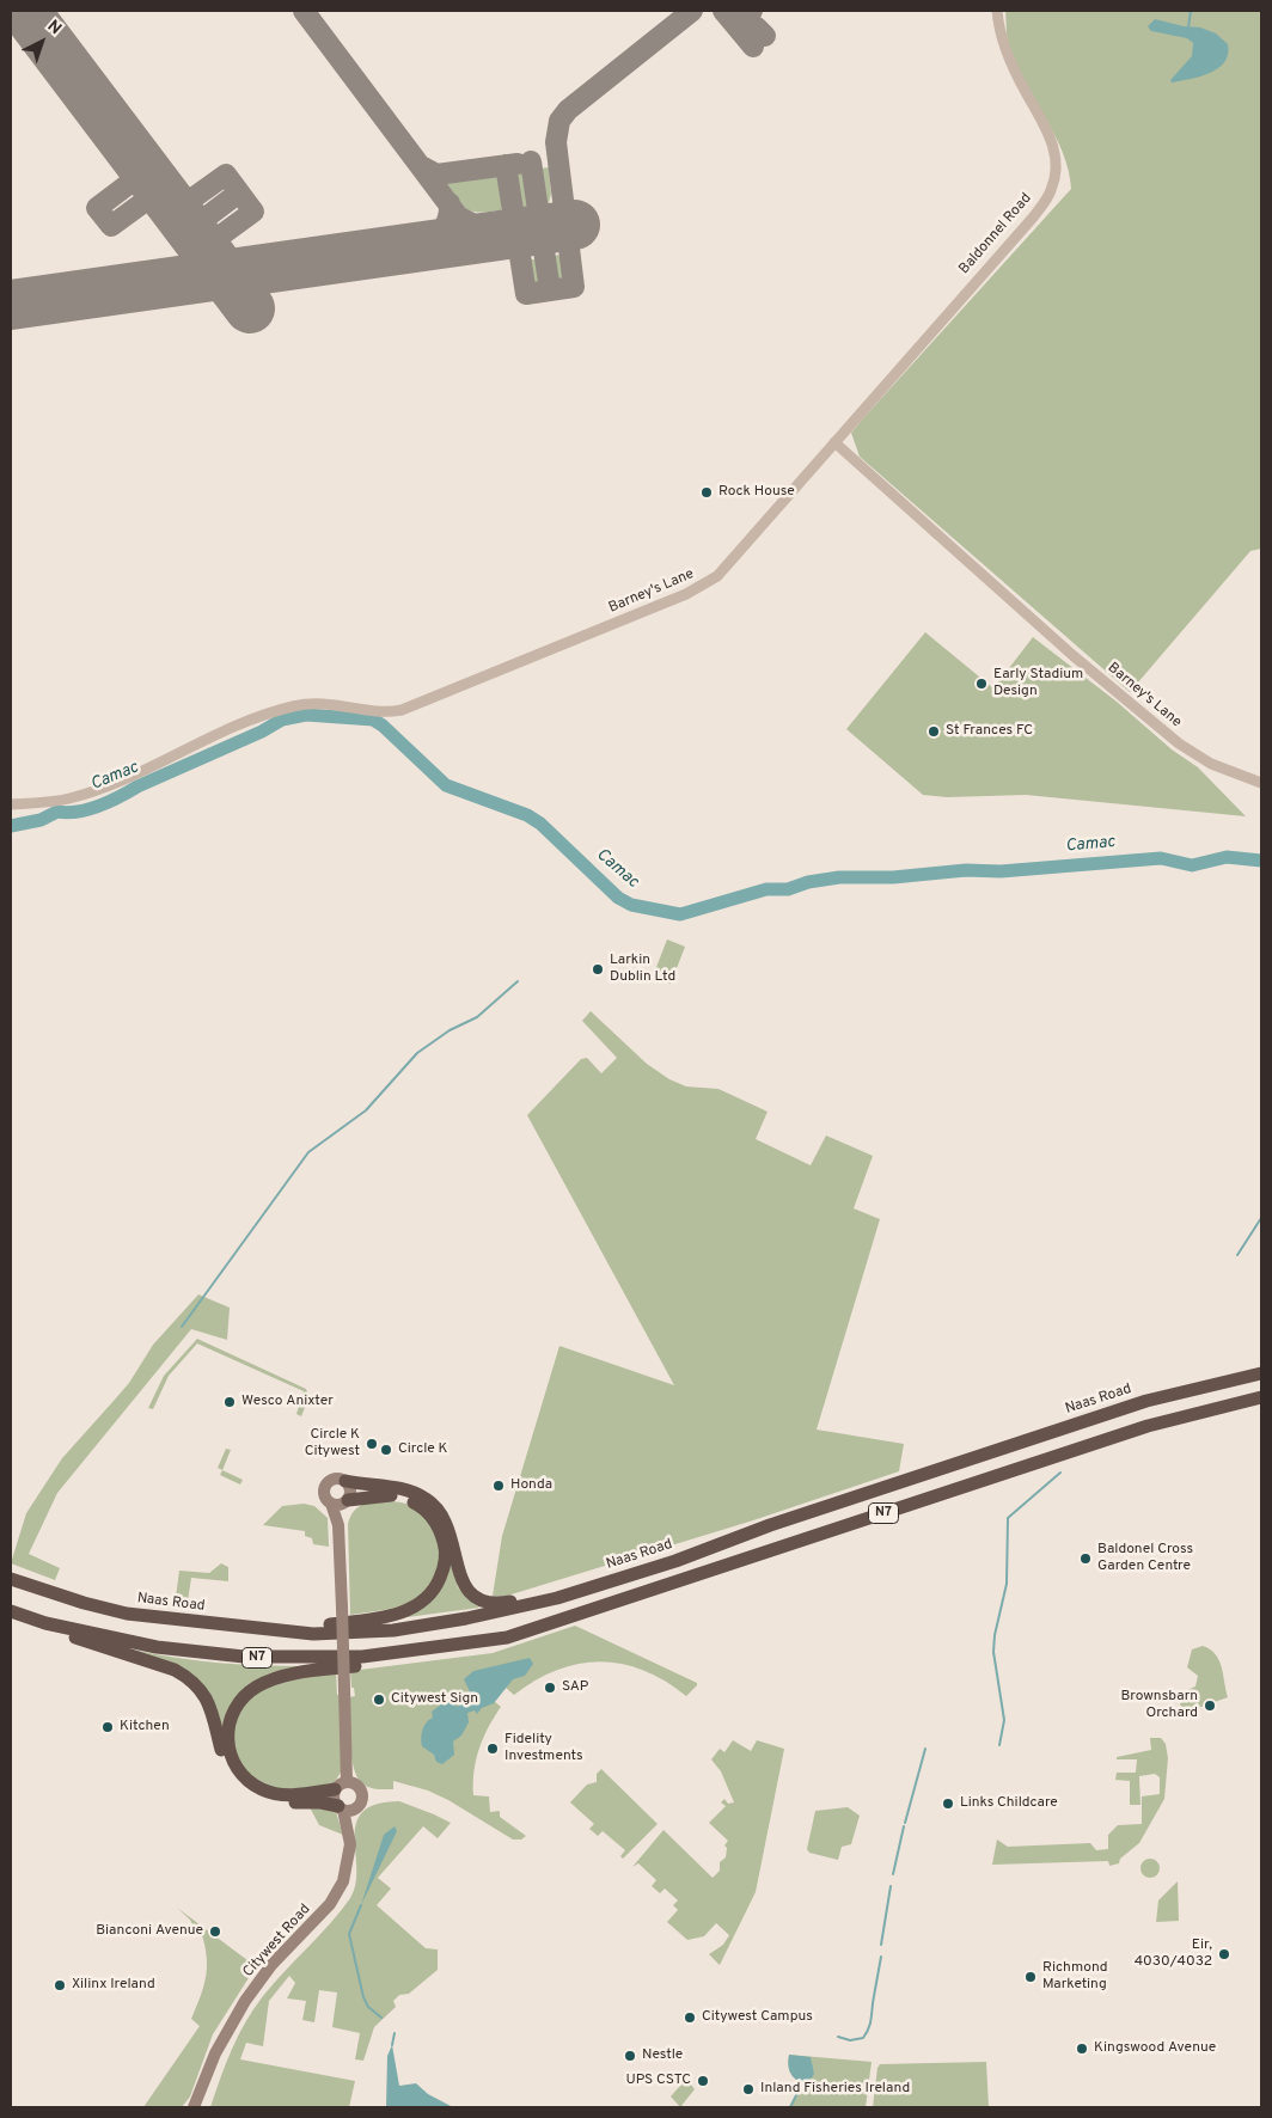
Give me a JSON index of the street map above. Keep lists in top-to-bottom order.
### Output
{
  "streets": {
    "highway": ["Naas Road", "N7"],
    "main road": ["Citywest Road"],
    "street": ["Baldonnel Road", "Barney's Lane"]
  },
  "crossings": [
    ["Baldonnel Road", "Barney's Lane"],
    ["Naas Road", "N7"],
    ["N7", "Citywest Road"]
  ],
  "water": ["Camac"],
  "places": [
    "Rock House",
    "Early Stadium Design",
    "St Frances FC",
    "Larkin Dublin Ltd",
    "Wesco Anixter",
    "Circle K Citywest",
    "Circle K",
    "Honda",
    "Baldonel Cross Garden Centre",
    "SAP",
    "Citywest Sign",
    "Brownsbarn Orchard",
    "Kitchen",
    "Fidelity Investments",
    "Links Childcare",
    "Bianconi Avenue",
    "Eir, 4030/4032",
    "Richmond Marketing",
    "Xilinx Ireland",
    "Citywest Campus",
    "Kingswood Avenue",
    "Nestle",
    "UPS CSTC",
    "Inland Fisheries Ireland"
  ],
  "north": "top right"
}
